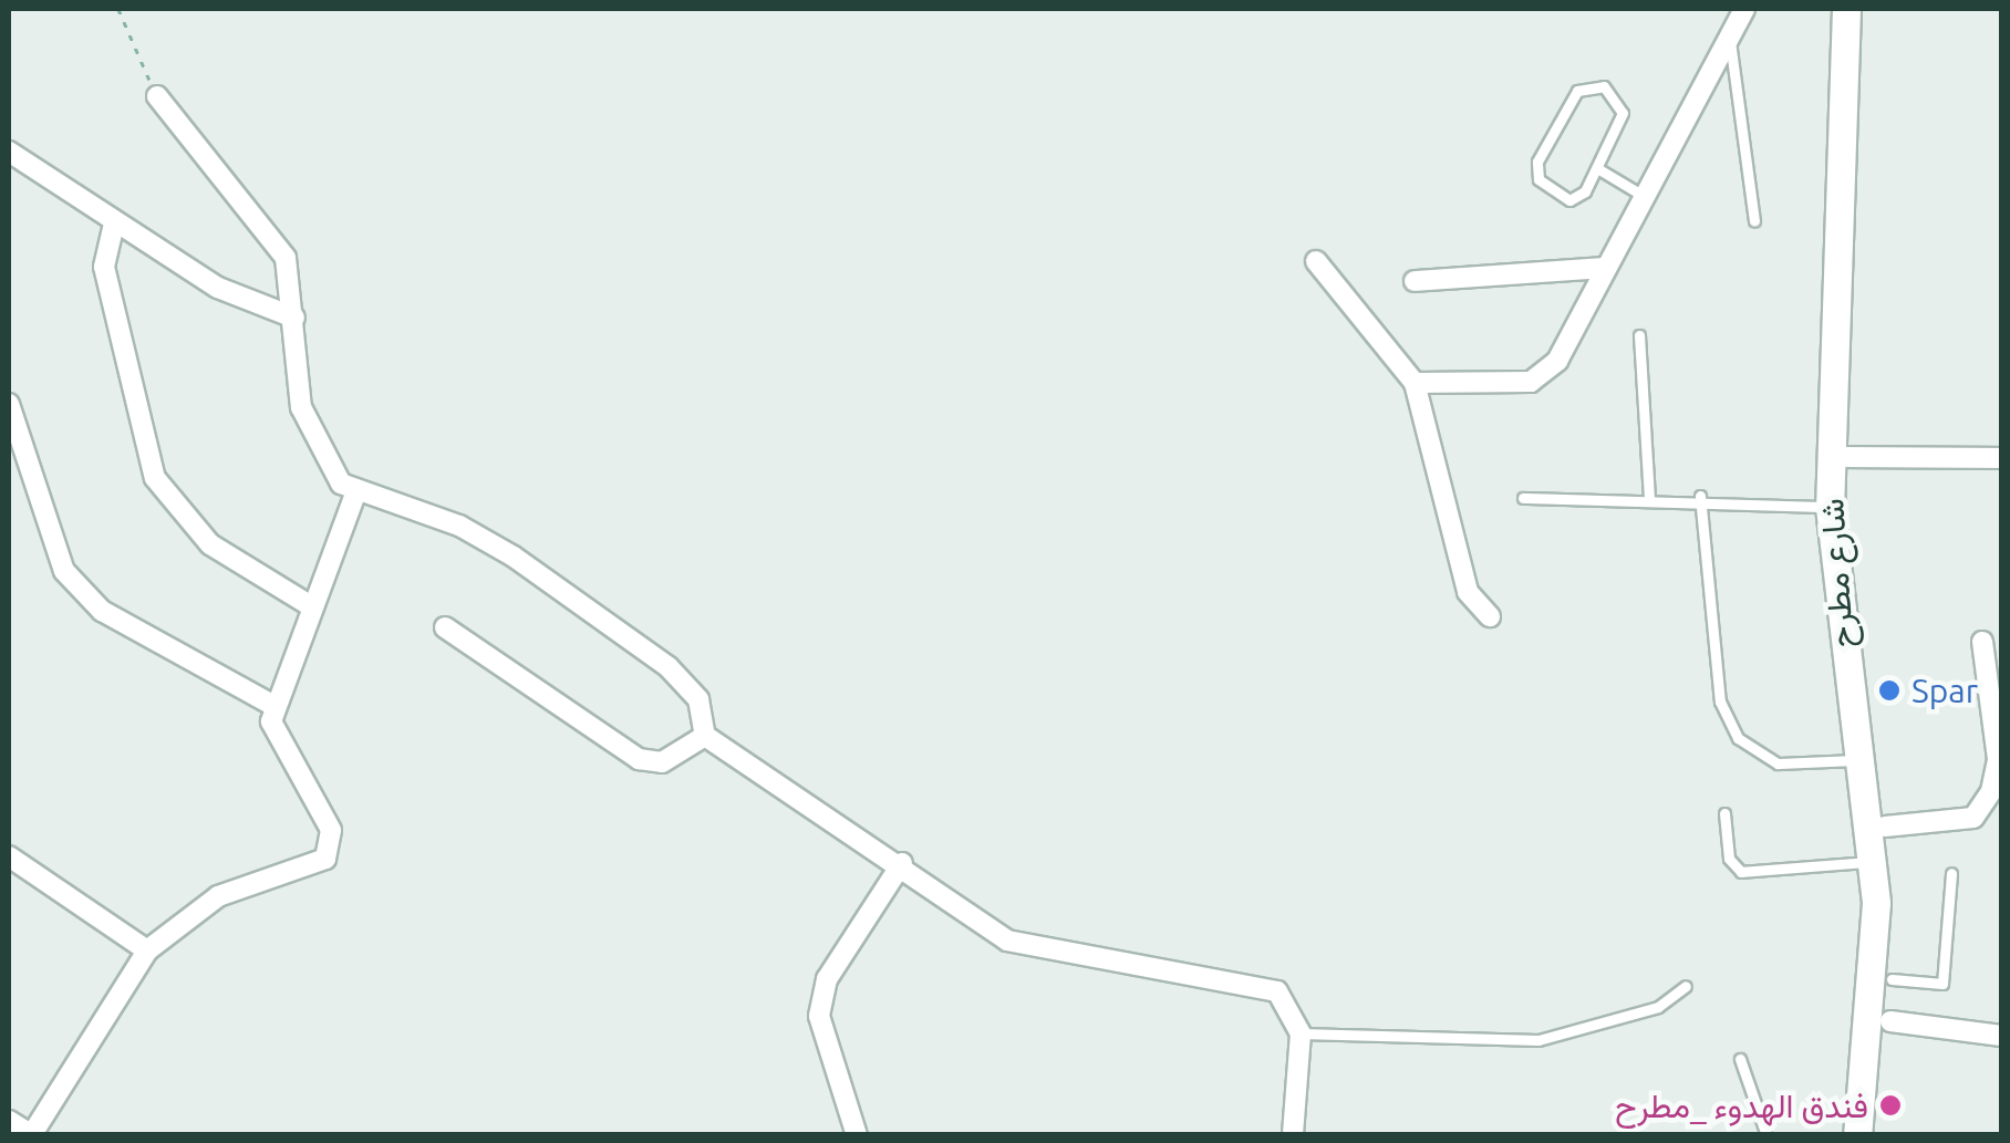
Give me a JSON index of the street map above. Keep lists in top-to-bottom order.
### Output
{
  "streets": {
    "main road": ["شارع مطرح"]
  },
  "places": ["Spar", "فندق الهدوء _مطرح"]
}
